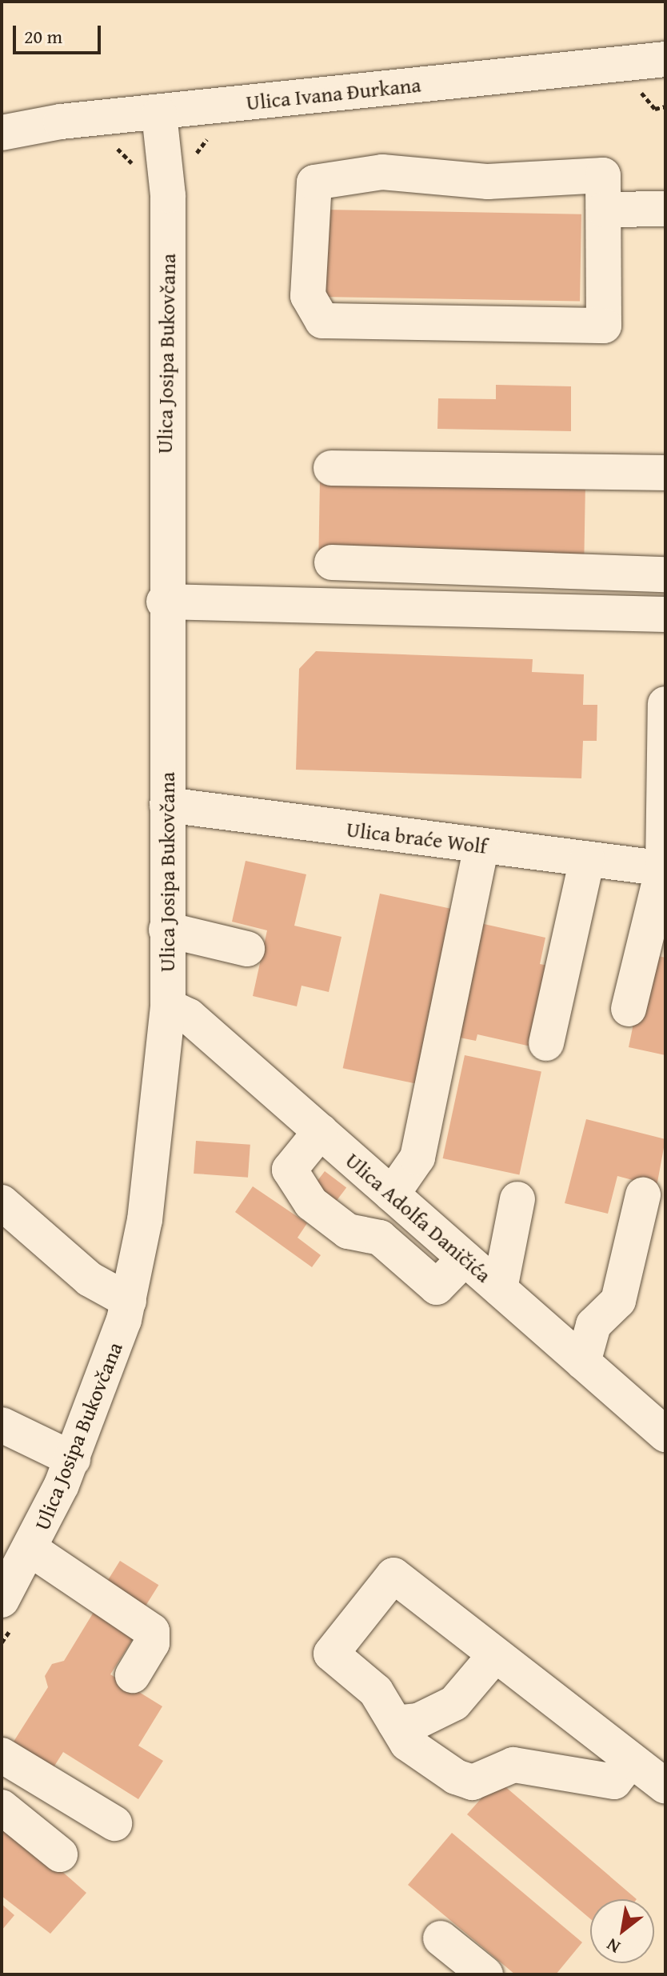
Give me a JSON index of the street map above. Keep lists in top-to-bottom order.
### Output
{
  "streets": {
    "street": [
      "Ulica Ivana Đurkana",
      "Ulica Josipa Bukovčana",
      "Ulica braće Wolf",
      "Ulica Adolfa Daničića"
    ]
  },
  "crossings": [
    ["Ulica Ivana Đurkana", "Ulica Josipa Bukovčana"],
    ["Ulica Josipa Bukovčana", "Ulica braće Wolf"],
    ["Ulica Josipa Bukovčana", "Ulica Adolfa Daničića"]
  ],
  "scale_bar": "20 m",
  "north": "bottom left"
}
